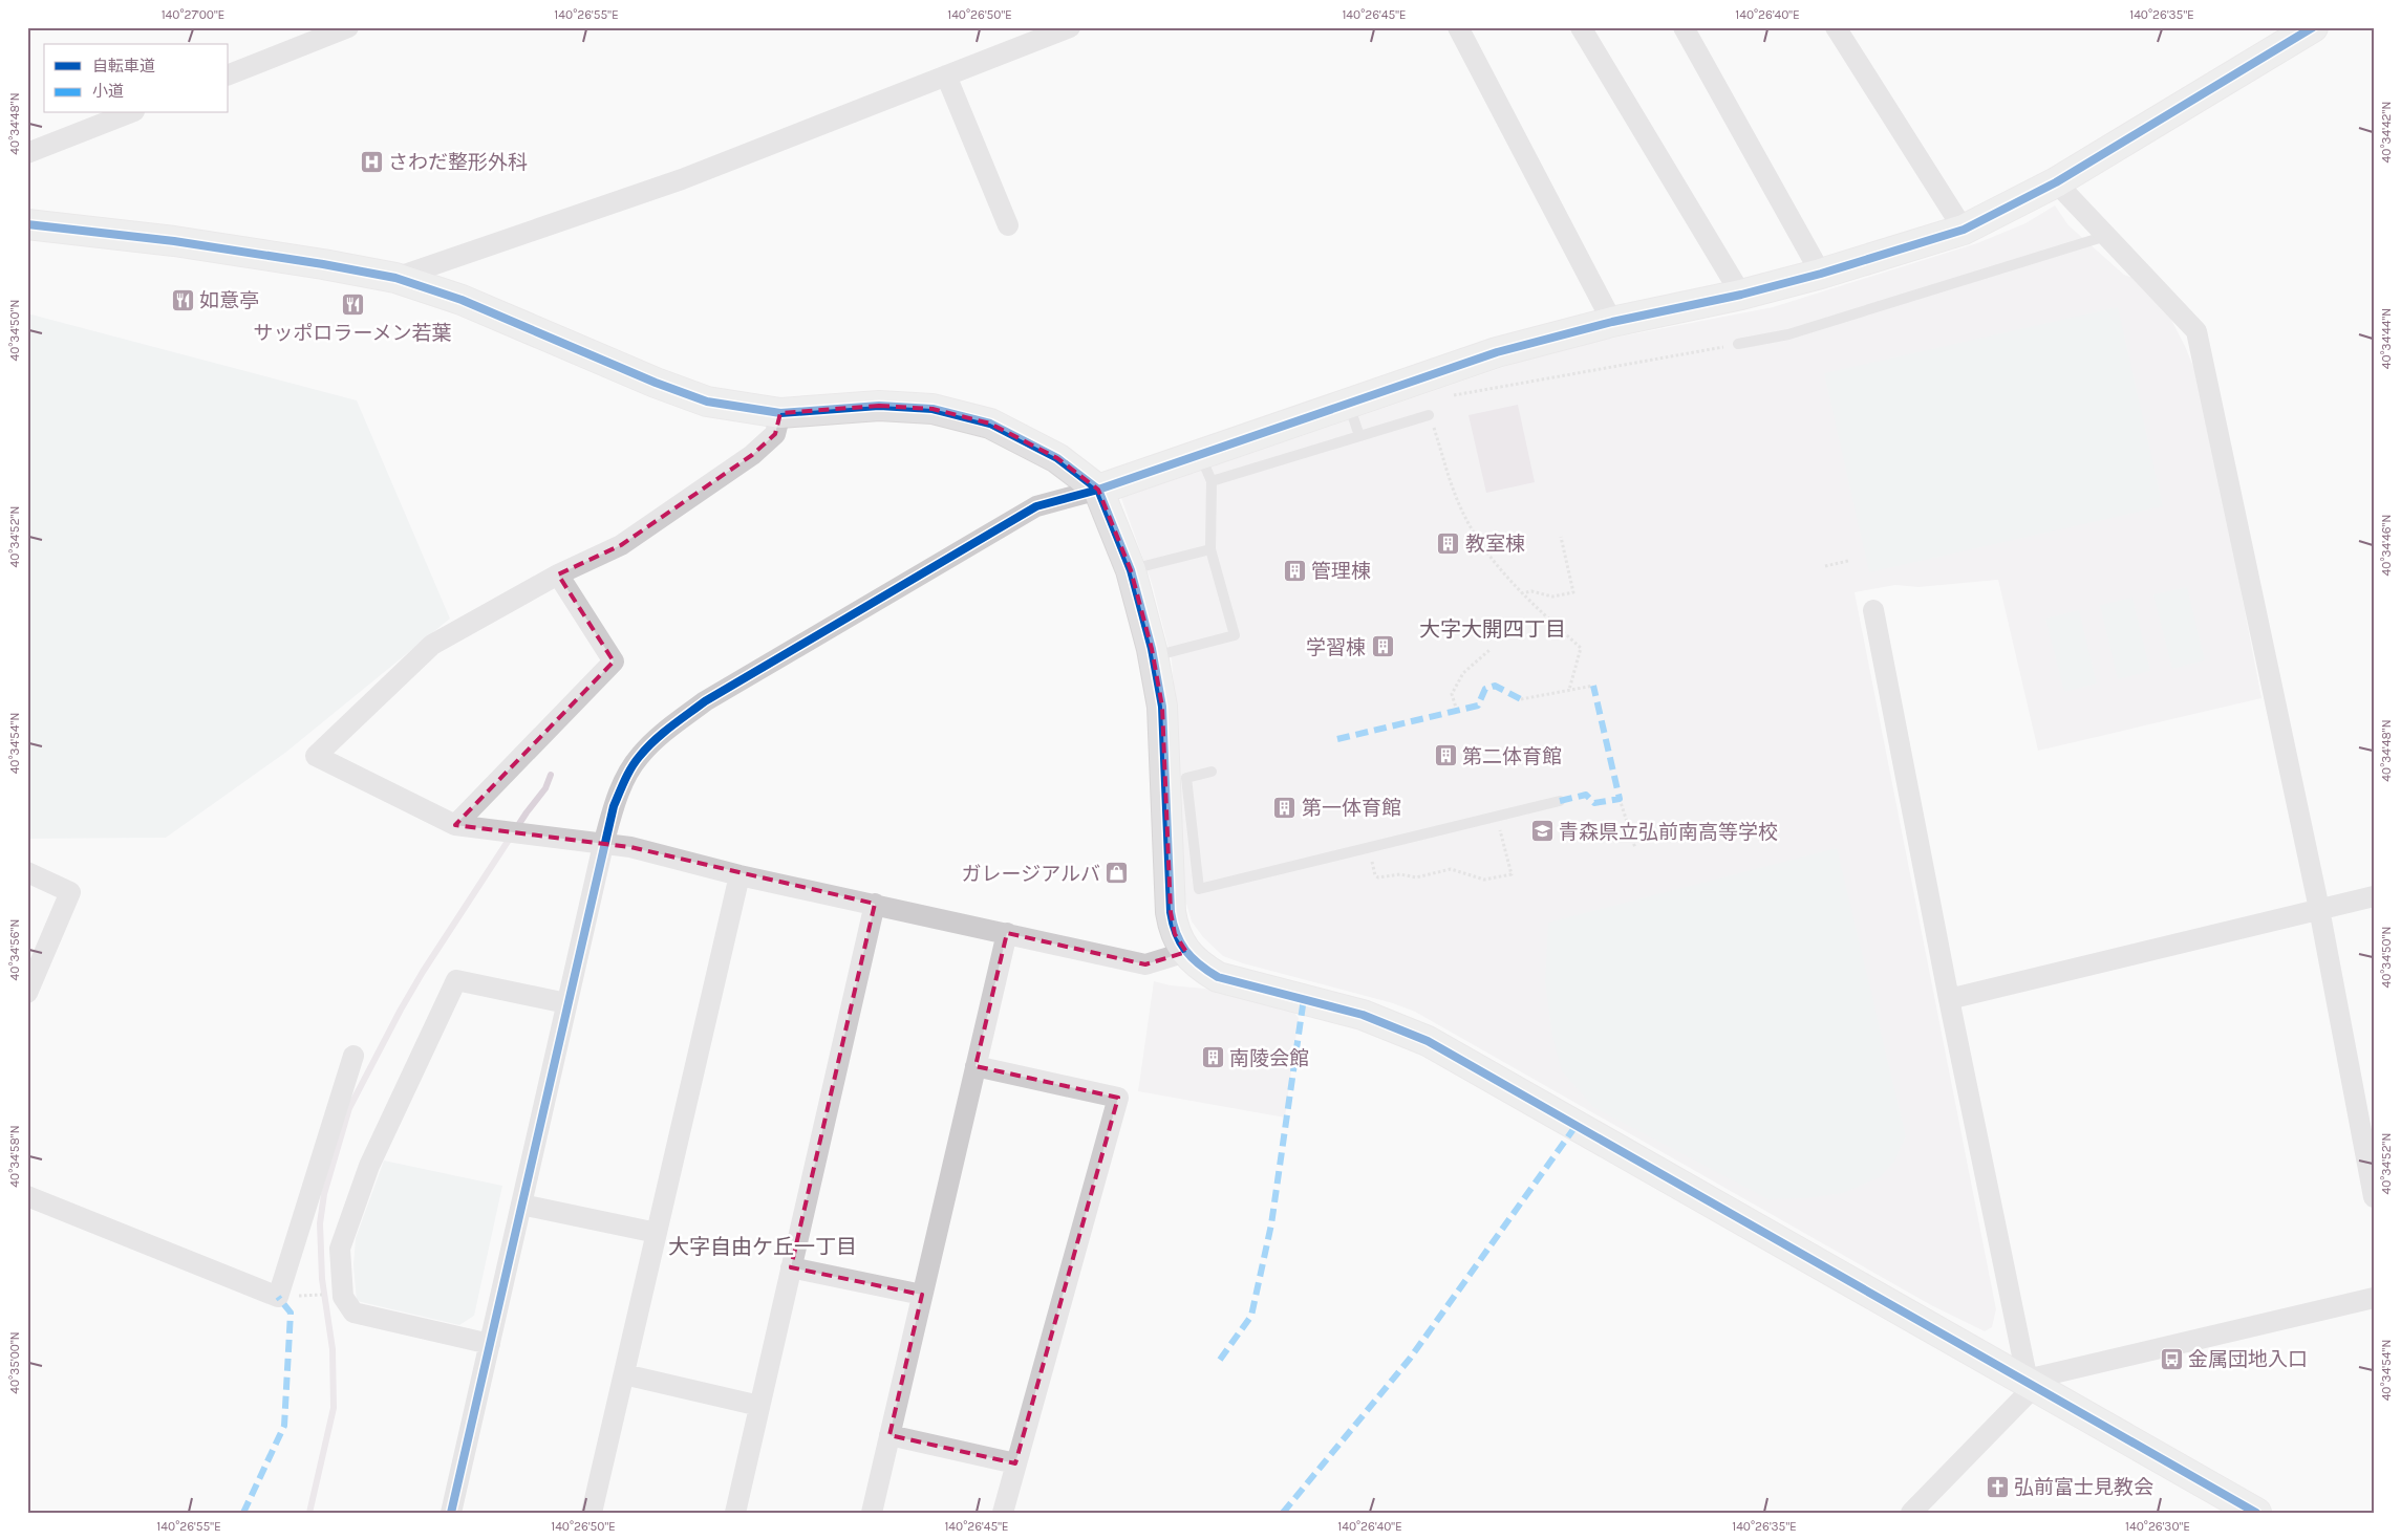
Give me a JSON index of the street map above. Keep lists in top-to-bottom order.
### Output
{
  "districts": ["大字大開四丁目", "大字自由ケ丘一丁目"],
  "places": {
    "hospital": ["さわだ整形外科"],
    "restaurant": ["如意亭", "サッポロラーメン若葉"],
    "building": [
      "教室棟",
      "管理棟",
      "学習棟",
      "第二体育館",
      "第一体育館",
      "南陵会館"
    ],
    "school or university": ["青森県立弘前南高等学校"],
    "shop": ["ガレージアルバ"],
    "bus stop": ["金属団地入口"],
    "church": ["弘前富士見教会"]
  },
  "legend": ["自転車道", "小道"],
  "coordinates": [
    "140°27'00\"E",
    "140°26'55\"E",
    "140°26'50\"E",
    "140°26'45\"E",
    "140°26'40\"E",
    "140°26'35\"E",
    "40°34'48\"N",
    "40°34'42\"N",
    "40°34'50\"N",
    "40°34'44\"N",
    "40°34'52\"N",
    "40°34'46\"N",
    "40°34'54\"N",
    "40°34'56\"N",
    "40°34'58\"N",
    "40°35'00\"N",
    "140°26'30\"E"
  ]
}
